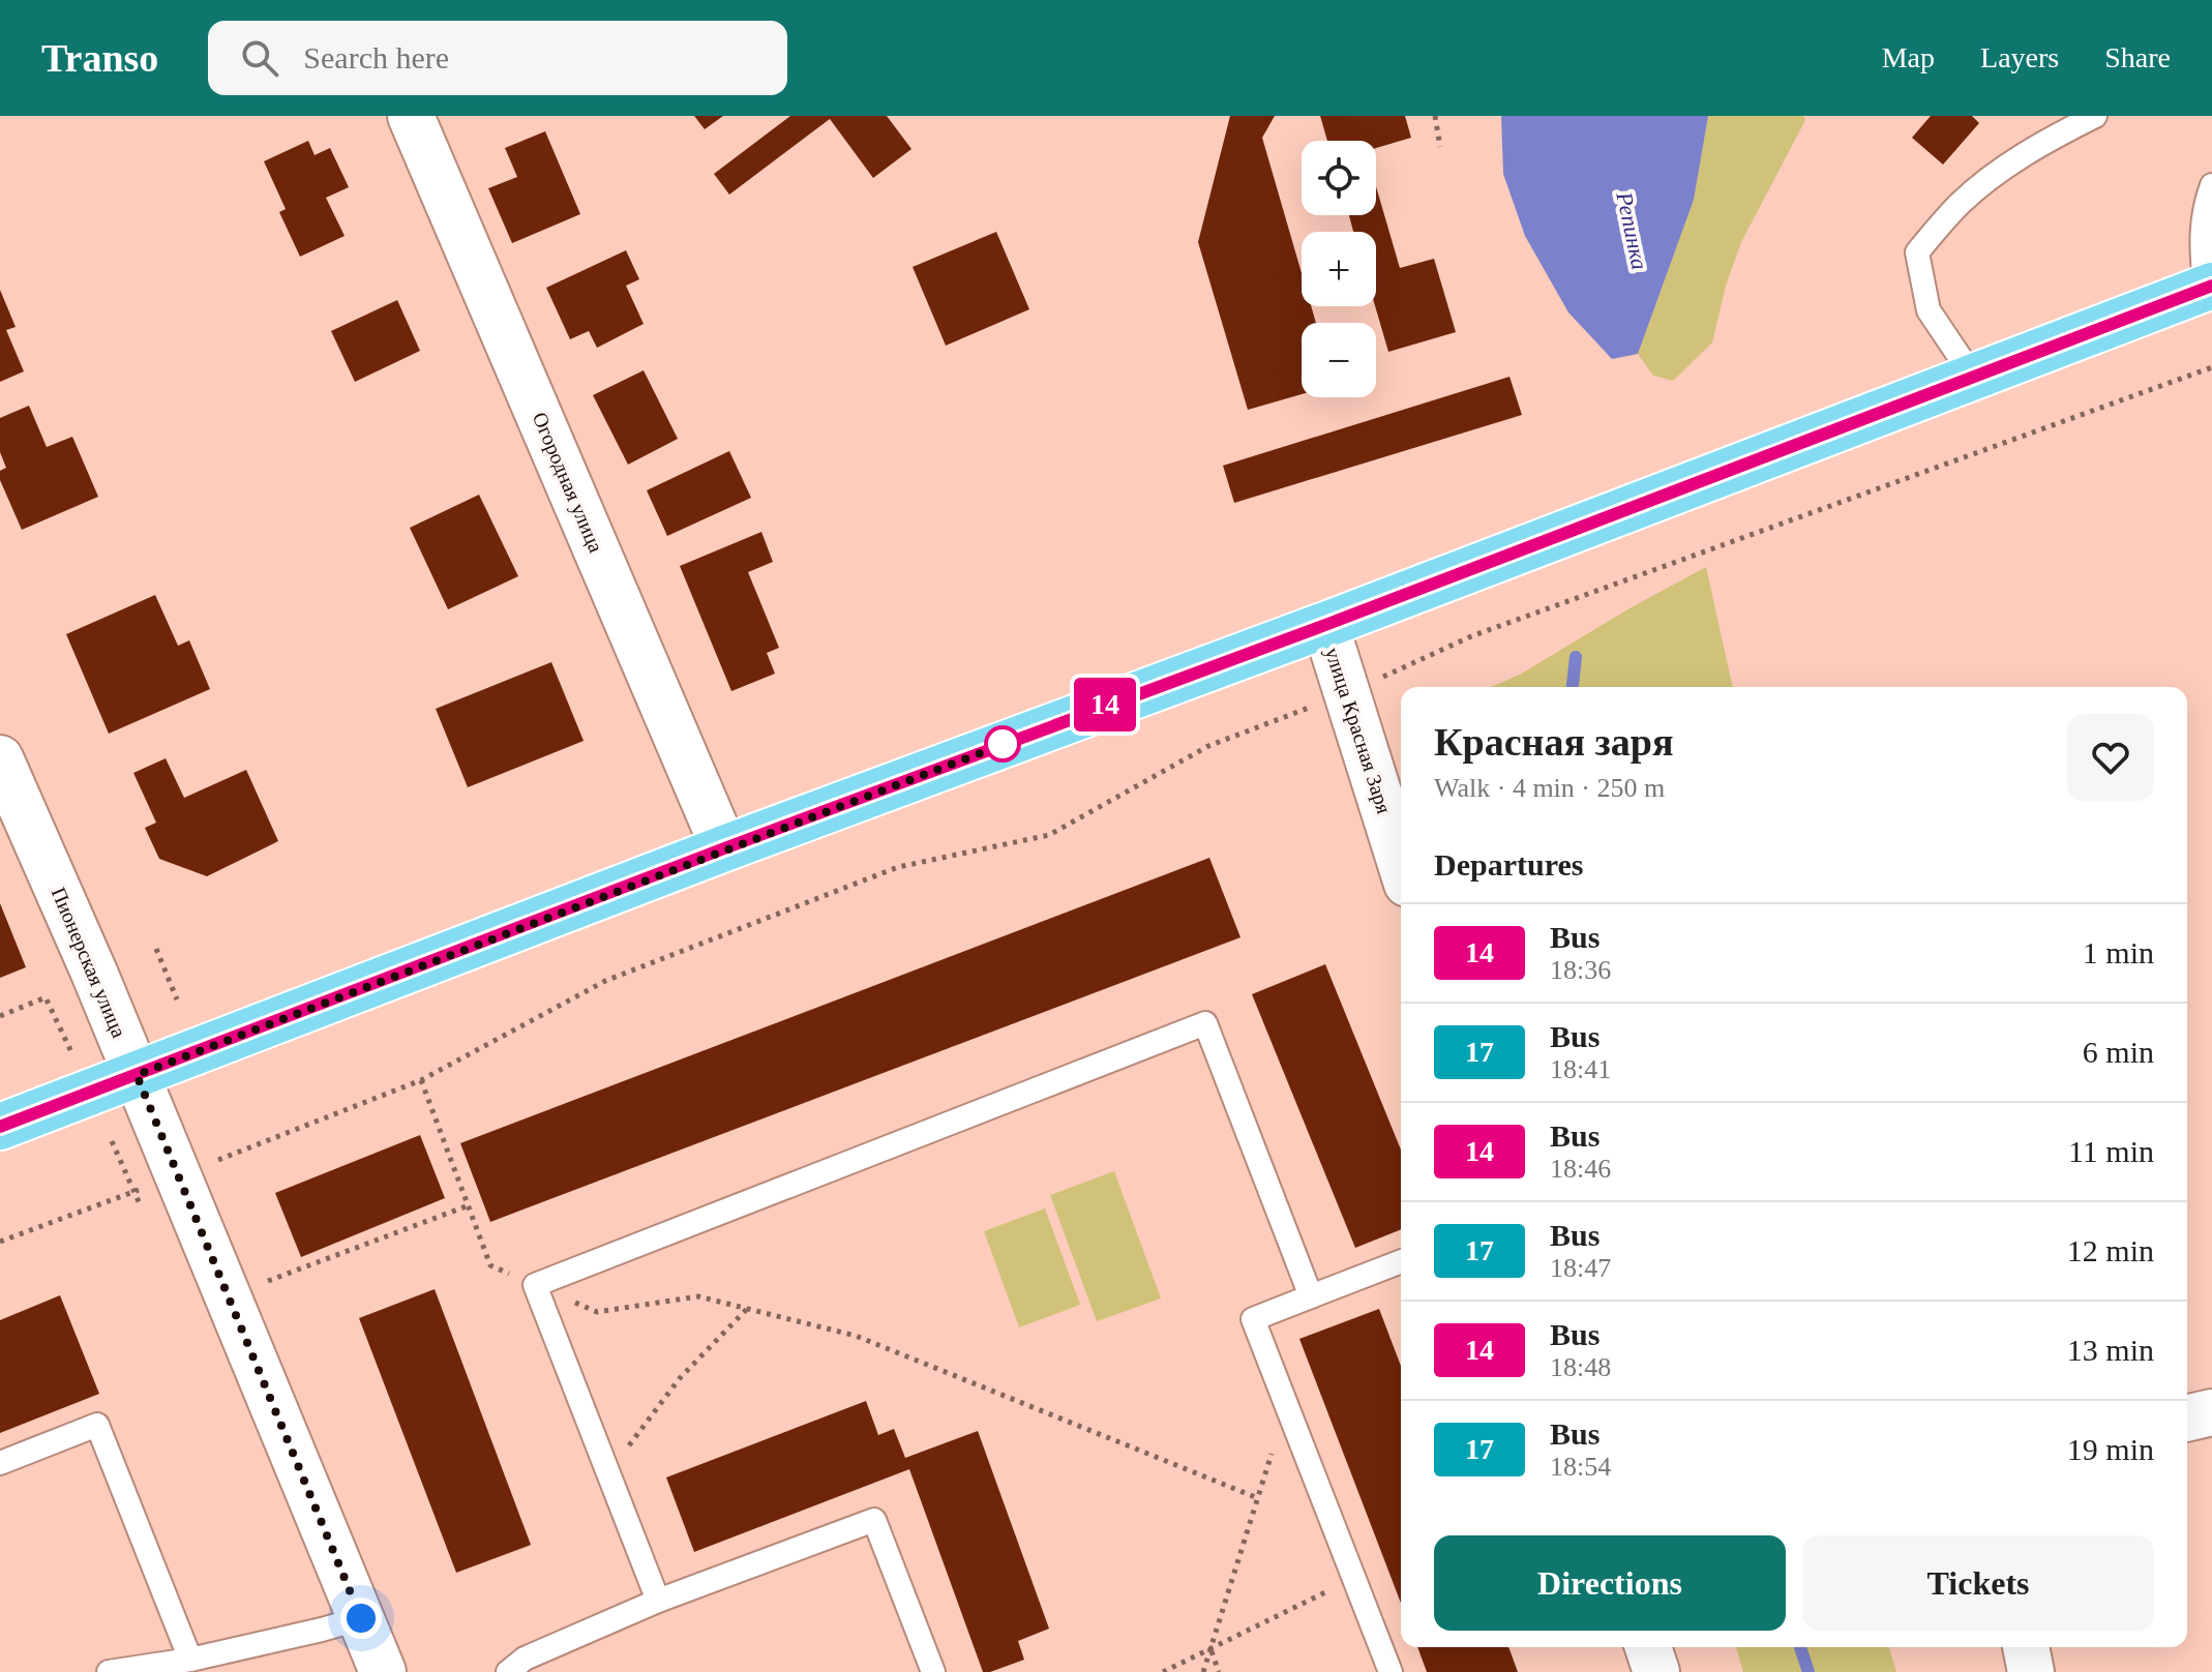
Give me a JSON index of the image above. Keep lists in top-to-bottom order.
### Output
{
  "streets": {
    "street": ["Огородная улица", "улица Красная Заря", "Пионерская улица"]
  },
  "water": ["Репинка"],
  "lines": ["bus line 14"],
  "page": {
    "header": "Transo",
    "search": "Search here",
    "nav": ["Map", "Layers", "Share"],
    "on_map": "14",
    "map_buttons": ["+", "−"],
    "heading": [
      ["Красная заря", "Walk · 4 min · 250 m"],
      "Departures"
    ],
    "list": [
      {
        "mark": "14",
        "name": "Bus",
        "note": "18:36",
        "value": "1 min"
      },
      {
        "mark": "17",
        "name": "Bus",
        "note": "18:41",
        "value": "6 min"
      },
      {
        "mark": "14",
        "name": "Bus",
        "note": "18:46",
        "value": "11 min"
      },
      {
        "mark": "17",
        "name": "Bus",
        "note": "18:47",
        "value": "12 min"
      },
      {
        "mark": "14",
        "name": "Bus",
        "note": "18:48",
        "value": "13 min"
      },
      {
        "mark": "17",
        "name": "Bus",
        "note": "18:54",
        "value": "19 min"
      }
    ],
    "buttons": ["Directions", "Tickets"]
  }
}
